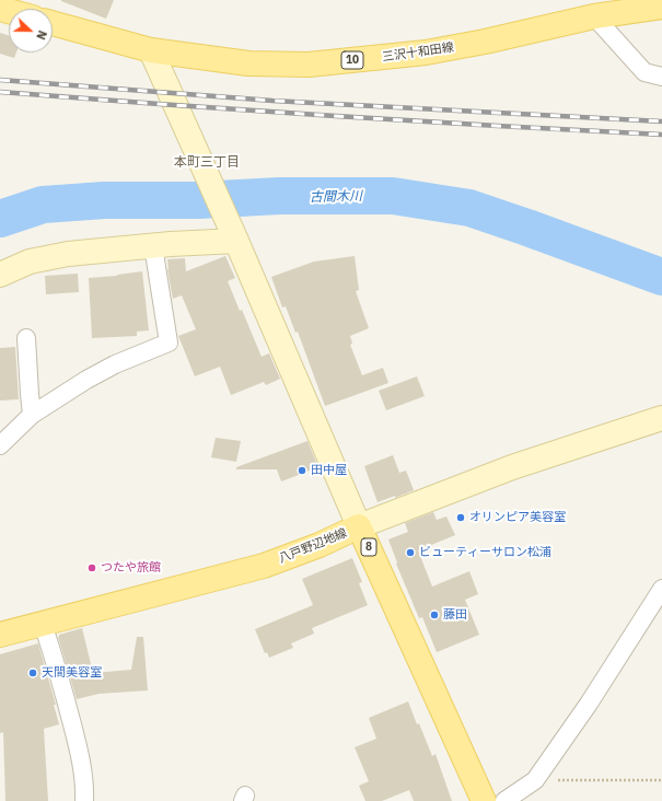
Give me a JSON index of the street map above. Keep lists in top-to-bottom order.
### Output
{
  "streets": {
    "main road": [
      "三沢十和田線",
      "10",
      "八戸野辺地線",
      "8"
    ]
  },
  "districts": ["本町三丁目"],
  "water": ["古間木川"],
  "places": [
    "田中屋",
    "オリンピア美容室",
    "ビューティーサロン松浦",
    "つたや旅館",
    "藤田",
    "天間美容室"
  ],
  "north": "right"
}
